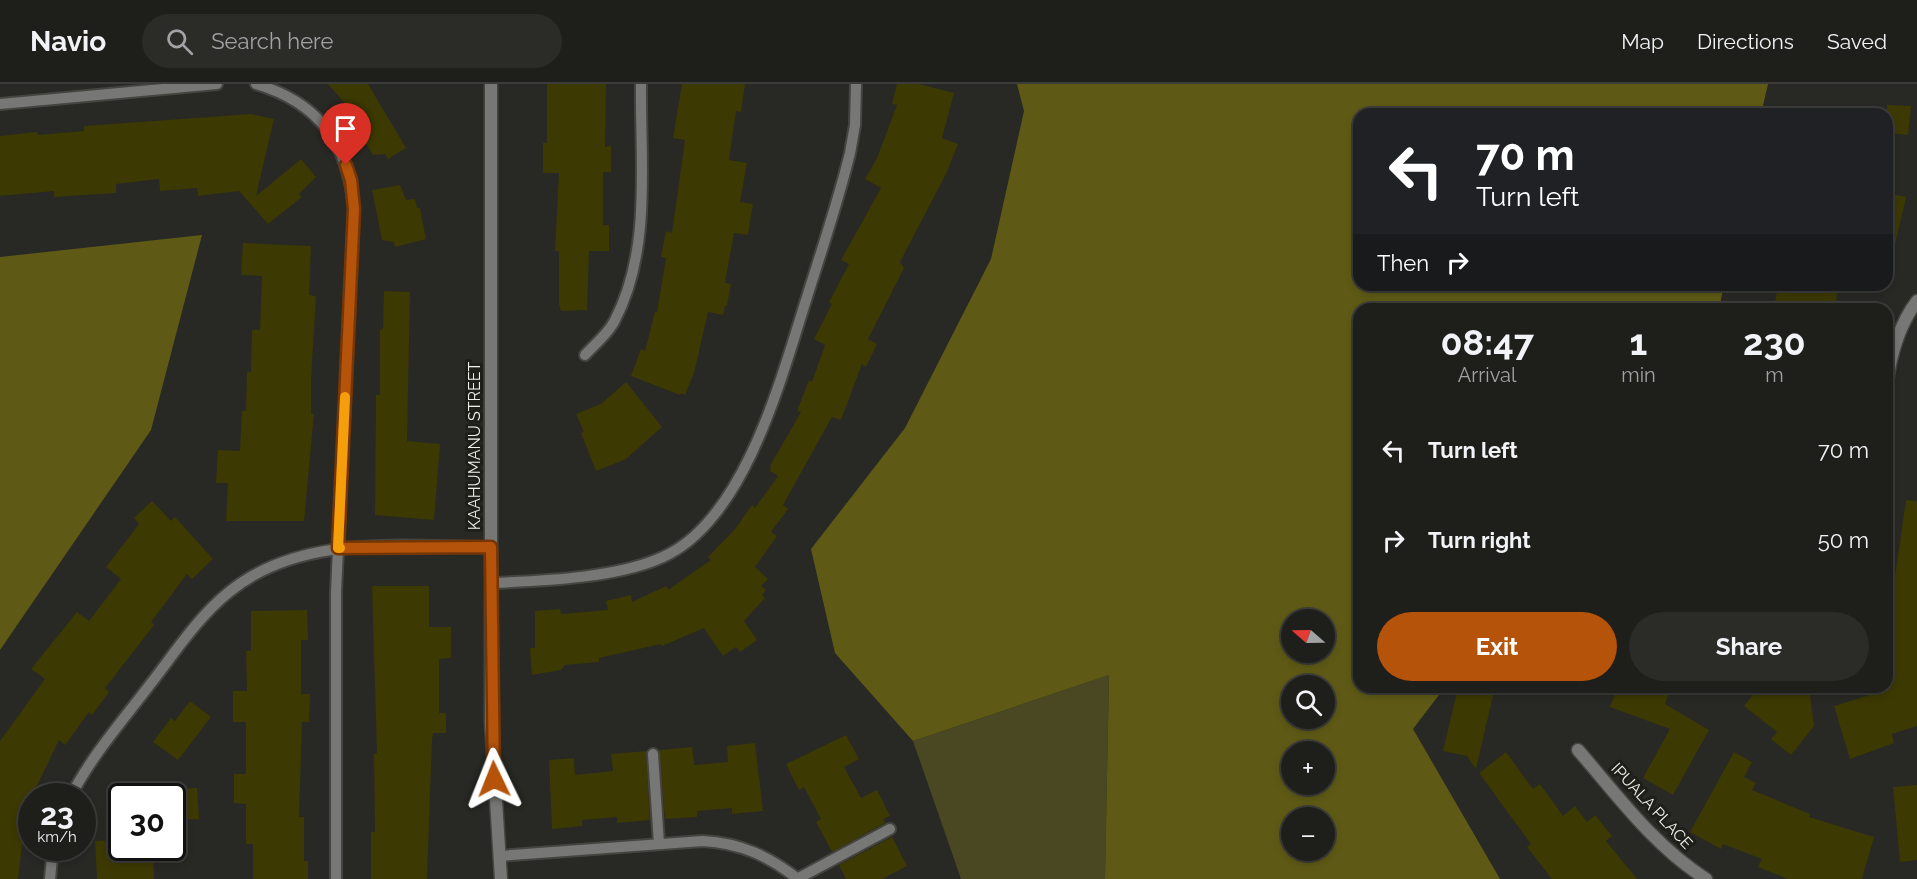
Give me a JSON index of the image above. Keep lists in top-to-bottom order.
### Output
{
  "streets": {
    "street": ["KAAHUMANU STREET", "IPUALA PLACE"]
  },
  "north": "left",
  "page": {
    "header": "Navio",
    "search": "Search here",
    "nav": ["Map", "Directions", "Saved"],
    "turn": ["70 m", "Turn left"],
    "then": "Then",
    "eta": [
      "08:47",
      "Arrival",
      "1",
      "min",
      "230",
      "m"
    ],
    "list": [
      {
        "name": "Turn left",
        "value": "70 m"
      },
      {
        "name": "Turn right",
        "value": "50 m"
      }
    ],
    "buttons": ["Exit", "Share"],
    "map_buttons": ["+", "−"],
    "speed": "23 km/h",
    "limit": "30"
  }
}
